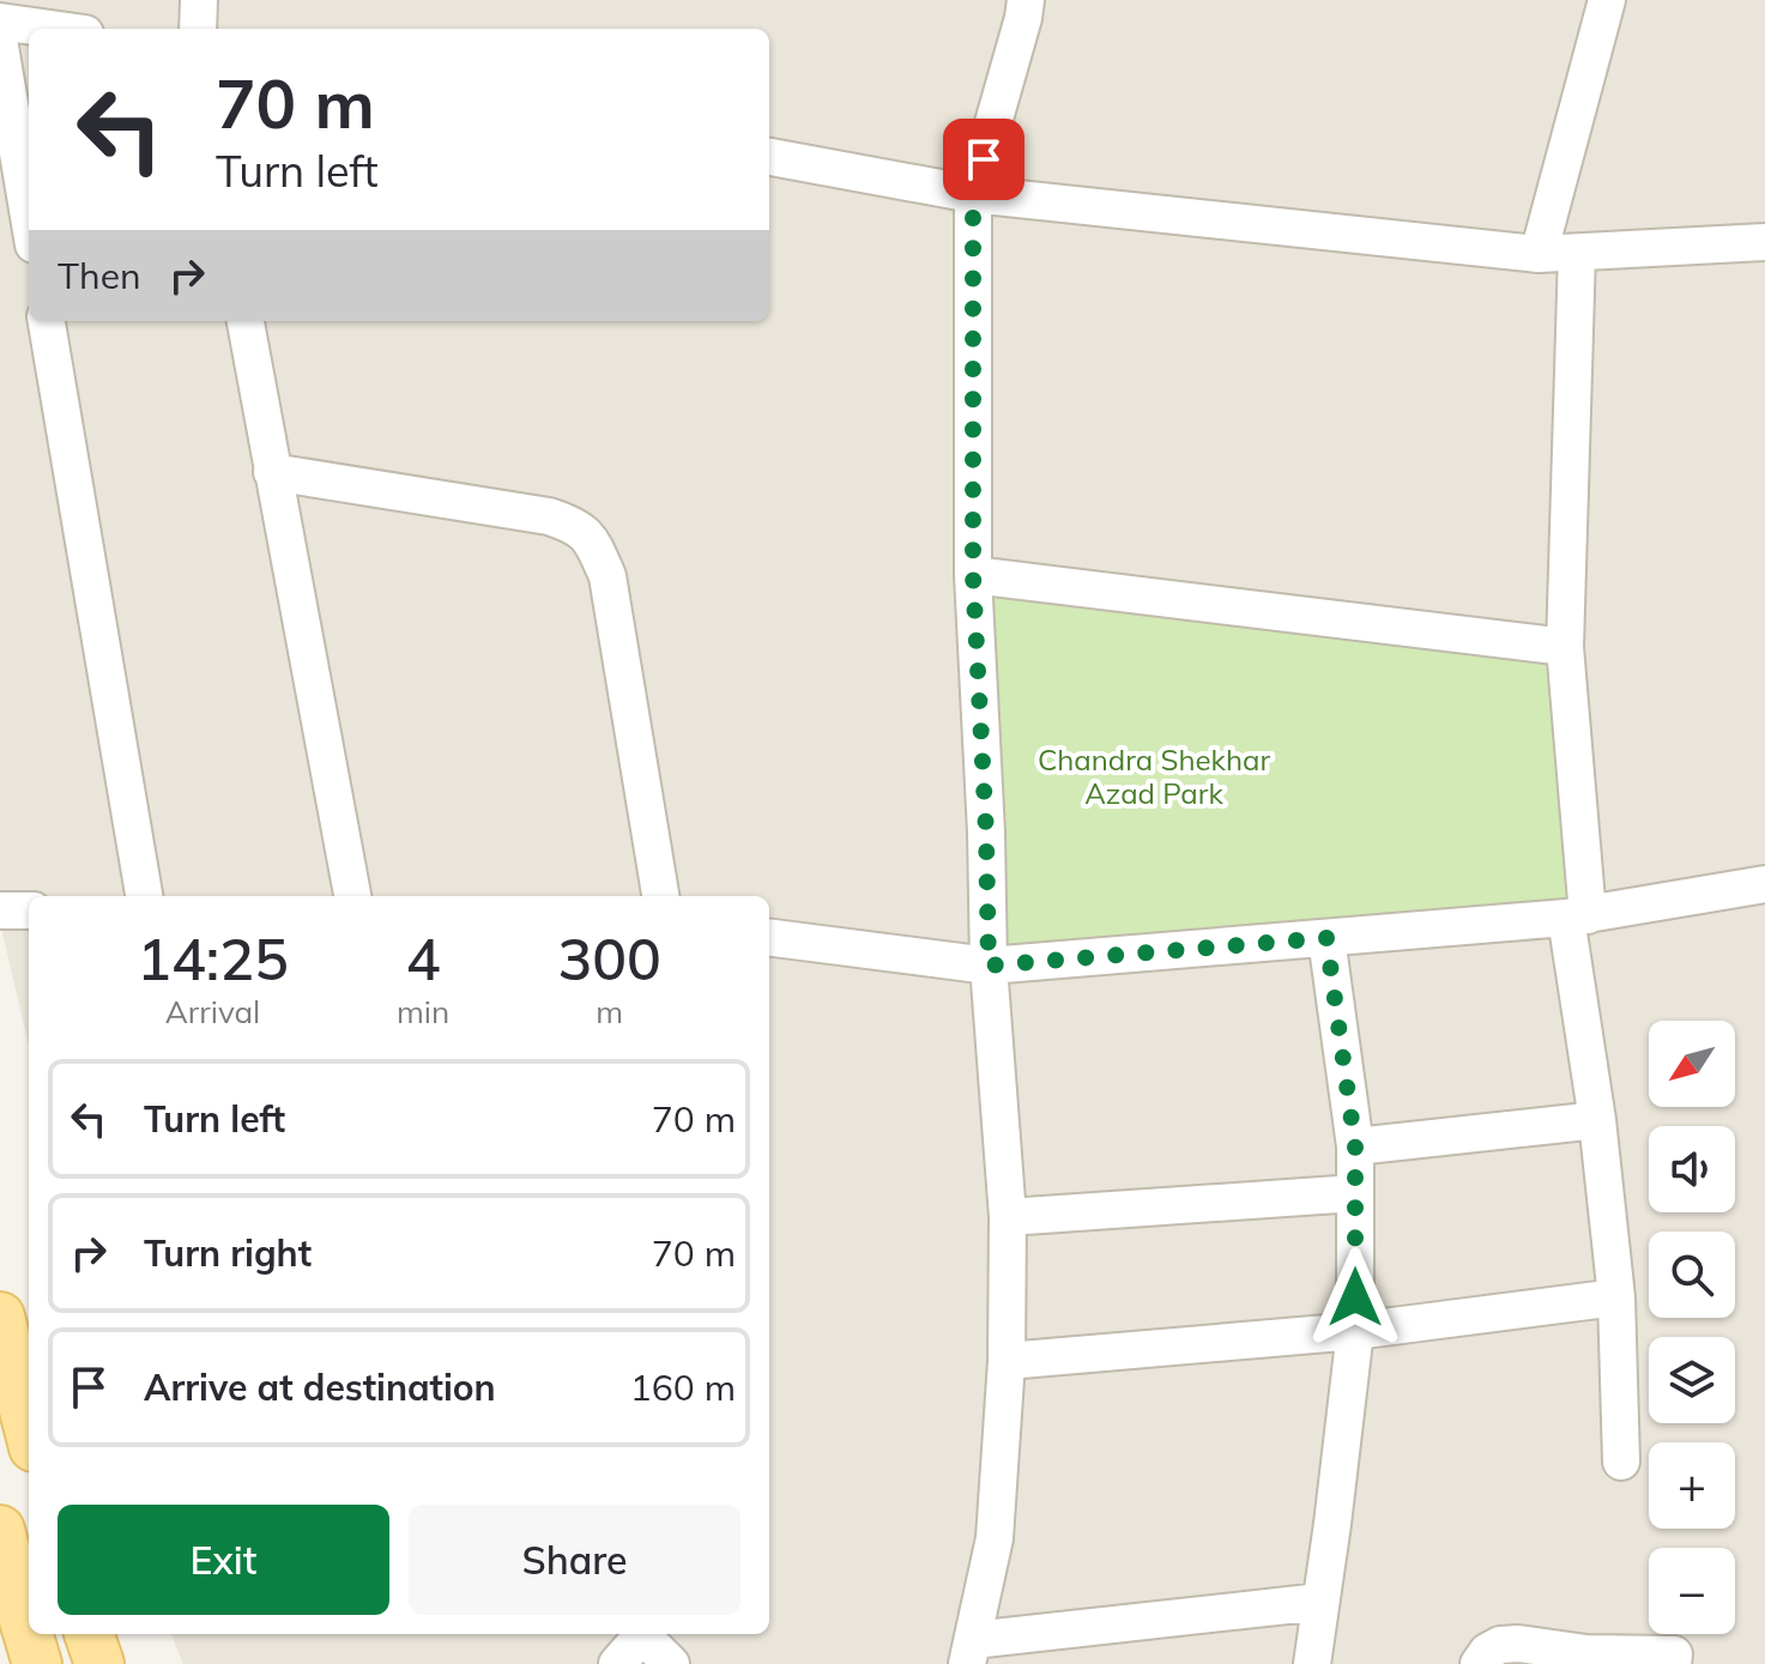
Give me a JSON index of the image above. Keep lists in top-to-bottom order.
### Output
{
  "parks": ["Chandra Shekhar Azad Park"],
  "north": "bottom left",
  "page": {
    "turn": ["70 m", "Turn left"],
    "then": "Then",
    "eta": [
      "14:25",
      "Arrival",
      "4",
      "min",
      "300",
      "m"
    ],
    "map_buttons": ["+", "−"],
    "list": [
      {
        "name": "Turn left",
        "value": "70 m"
      },
      {
        "name": "Turn right",
        "value": "70 m"
      },
      {
        "name": "Arrive at destination",
        "value": "160 m"
      }
    ],
    "buttons": ["Exit", "Share"]
  }
}
